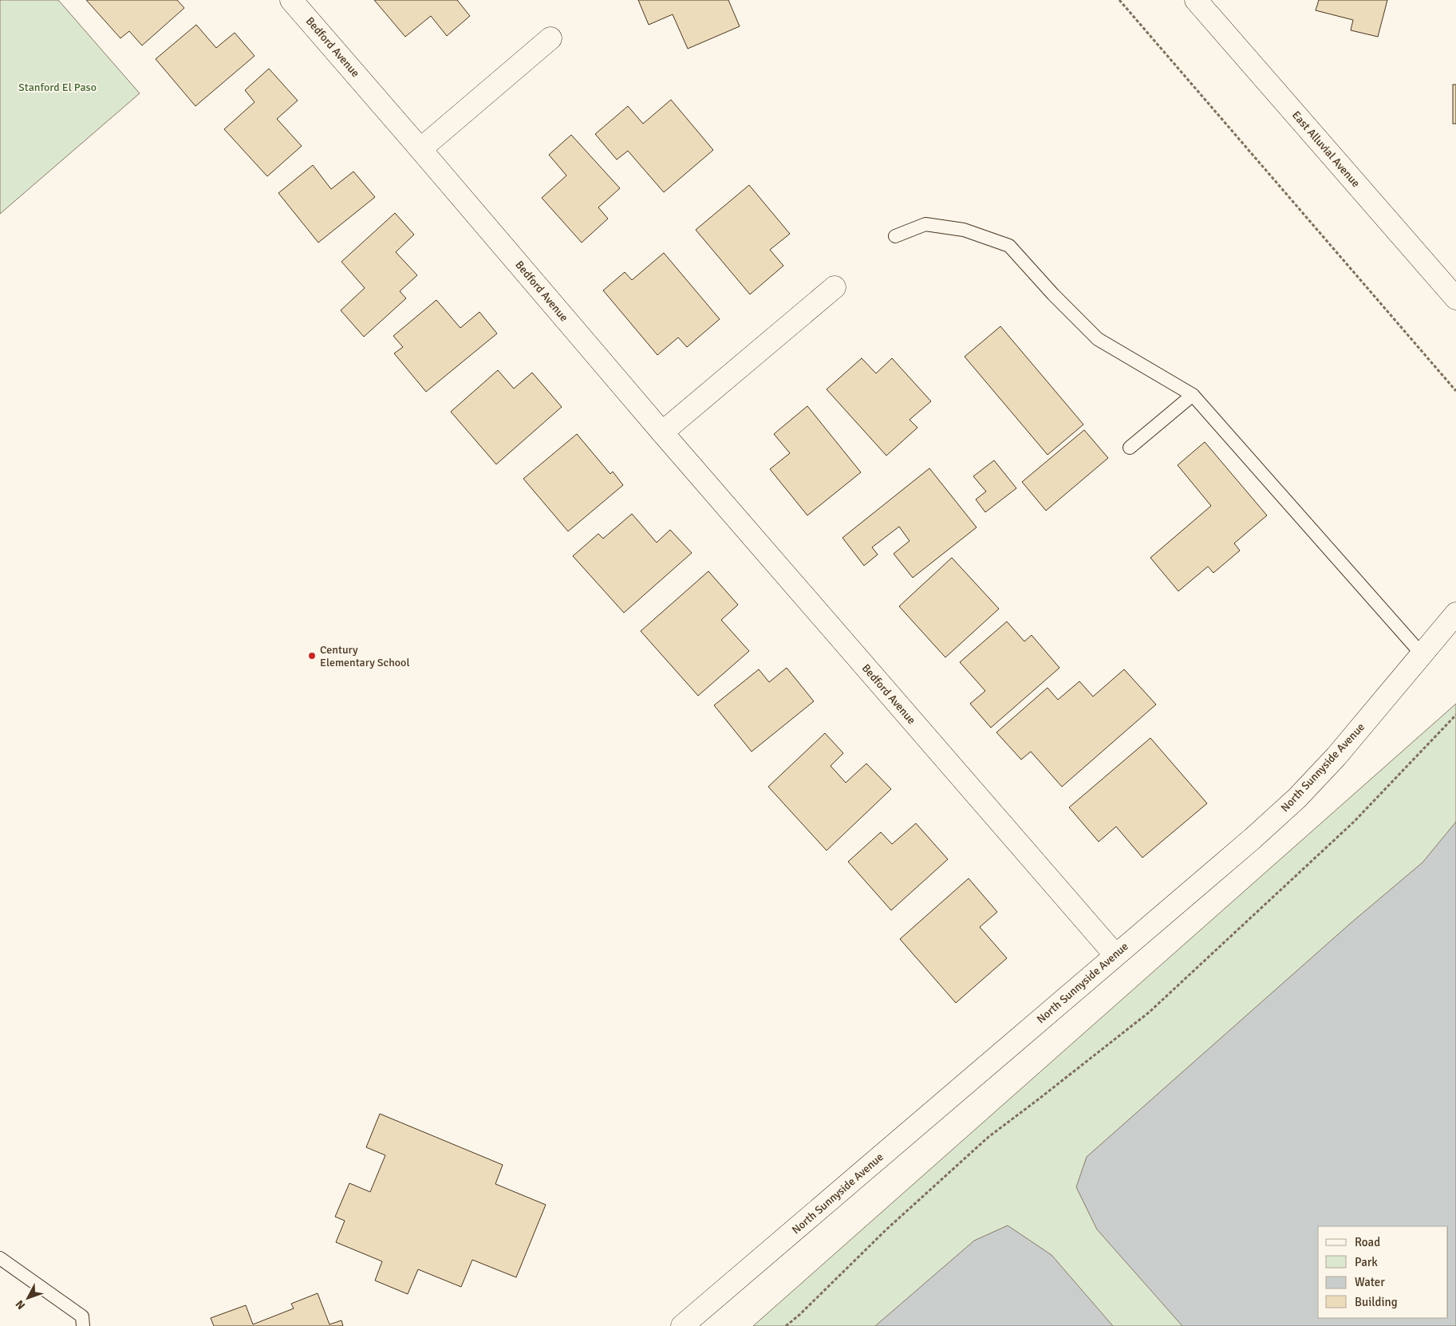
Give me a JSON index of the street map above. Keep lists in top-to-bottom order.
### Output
{
  "streets": {
    "street": ["Bedford Avenue", "East Alluvial Avenue", "North Sunnyside Avenue"]
  },
  "crossings": [
    ["Bedford Avenue", "North Sunnyside Avenue"]
  ],
  "parks": ["Stanford El Paso"],
  "places": ["Century Elementary School"],
  "legend": [
    "Road",
    "Park",
    "Water",
    "Building"
  ],
  "north": "bottom left"
}
